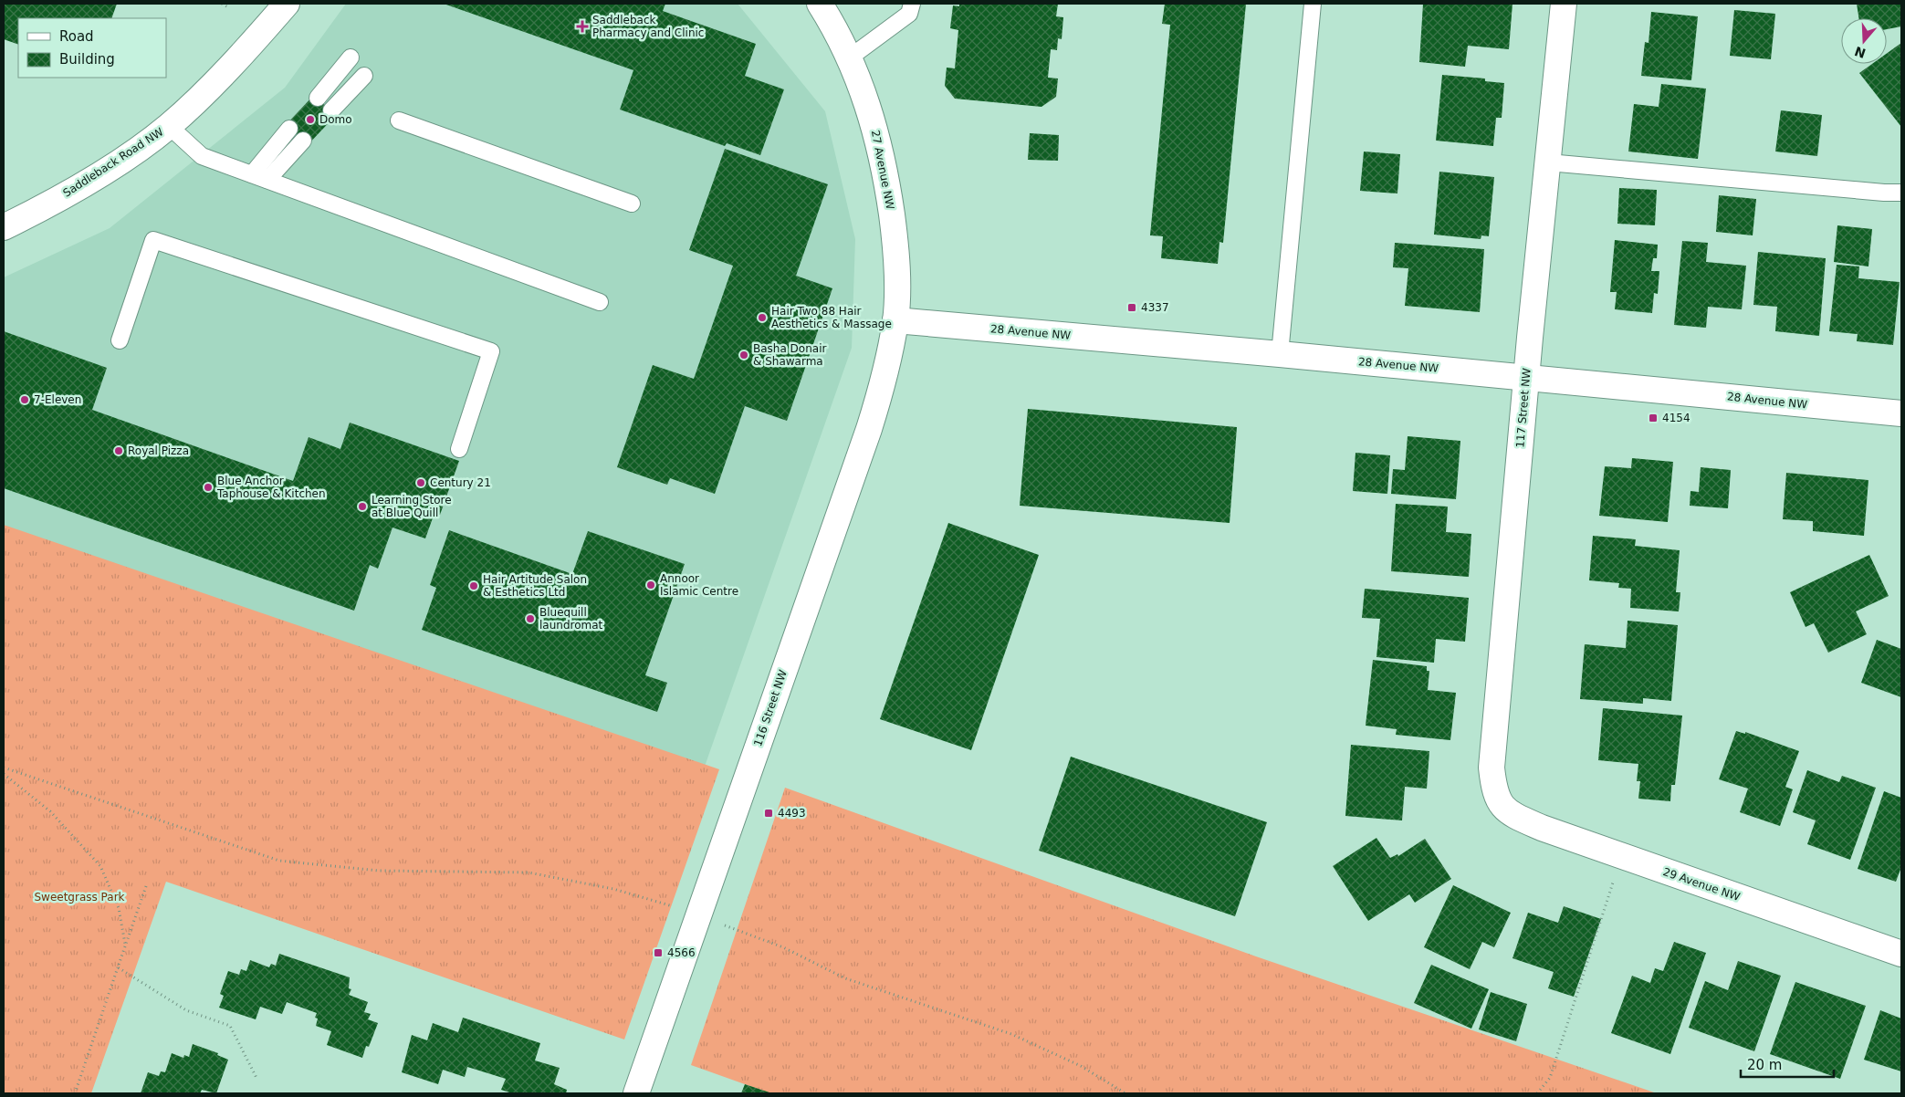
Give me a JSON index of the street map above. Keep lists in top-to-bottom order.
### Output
{
  "streets": {
    "street": [
      "Saddleback Road NW",
      "27 Avenue NW",
      "28 Avenue NW",
      "117 Street NW",
      "116 Street NW",
      "29 Avenue NW"
    ]
  },
  "crossings": [
    ["27 Avenue NW", "28 Avenue NW"],
    ["27 Avenue NW", "116 Street NW"],
    ["28 Avenue NW", "117 Street NW"],
    ["28 Avenue NW", "116 Street NW"],
    ["117 Street NW", "29 Avenue NW"]
  ],
  "parks": ["Sweetgrass Park"],
  "places": {
    "health": ["Saddleback Pharmacy and Clinic"],
    "other": [
      "Domo",
      "Hair Two 88 Hair Aesthetics & Massage",
      "Basha Donair & Shawarma",
      "7-Eleven",
      "Royal Pizza",
      "Century 21",
      "Blue Anchor Taphouse & Kitchen",
      "Learning Store at Blue Quill",
      "Annoor Islamic Centre",
      "Hair Artitude Salon & Esthetics Ltd",
      "Bluequill laundromat"
    ],
    "transit": [
      "4337",
      "4154",
      "4493",
      "4566"
    ]
  },
  "legend": ["Road", "Building"],
  "scale_bar": "20 m",
  "north": "bottom"
}
